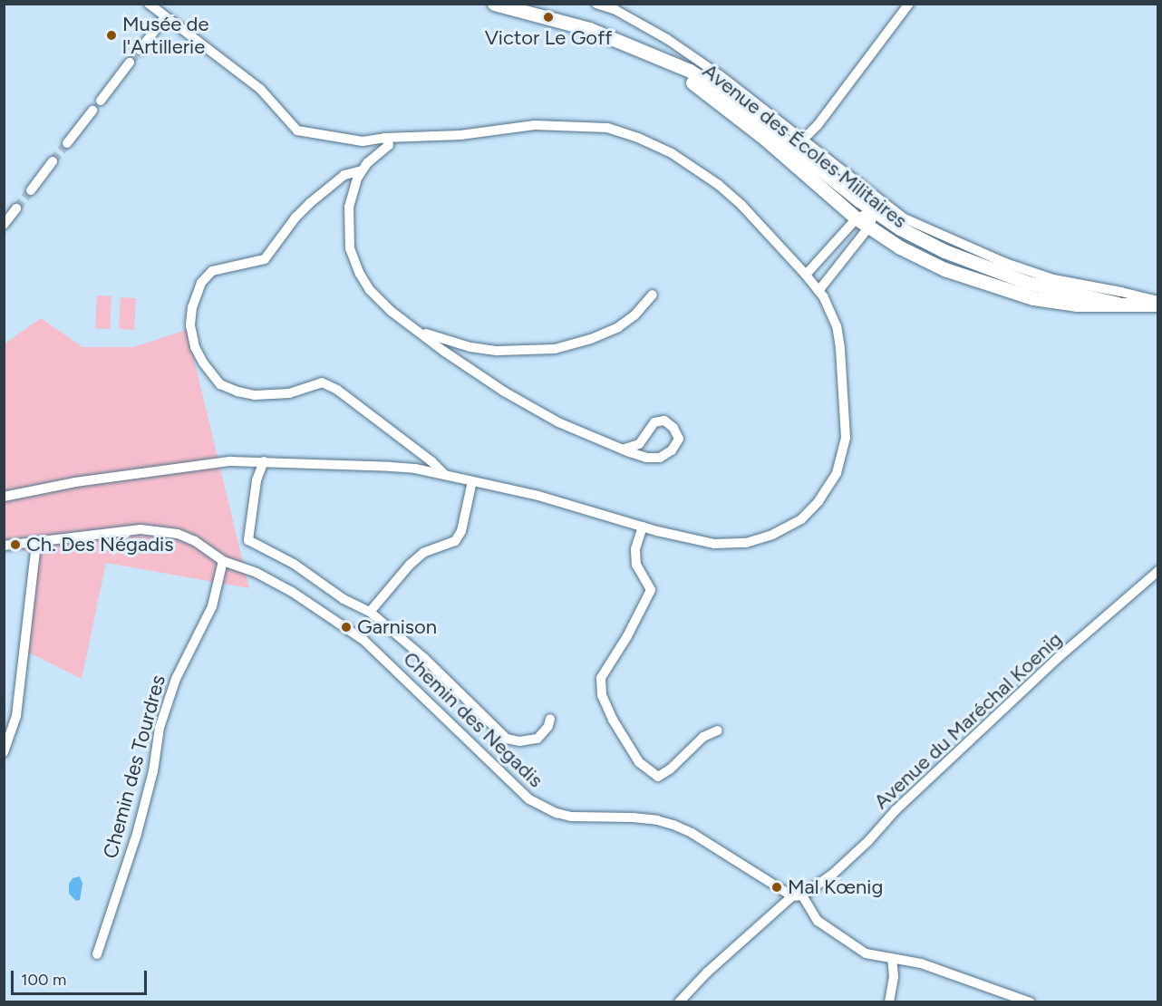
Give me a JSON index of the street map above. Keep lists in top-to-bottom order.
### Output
{
  "streets": {
    "street": [
      "Avenue des Écoles Militaires",
      "Chemin des Negadis",
      "Avenue du Maréchal Koenig",
      "Chemin des Tourdres"
    ]
  },
  "crossings": [
    ["Chemin des Negadis", "Avenue du Maréchal Koenig"],
    ["Chemin des Negadis", "Chemin des Tourdres"]
  ],
  "places": [
    "Victor Le Goff",
    "Musée de l'Artillerie",
    "Ch. Des Négadis",
    "Garnison",
    "Mal Kœnig"
  ],
  "scale_bar": "100 m"
}
